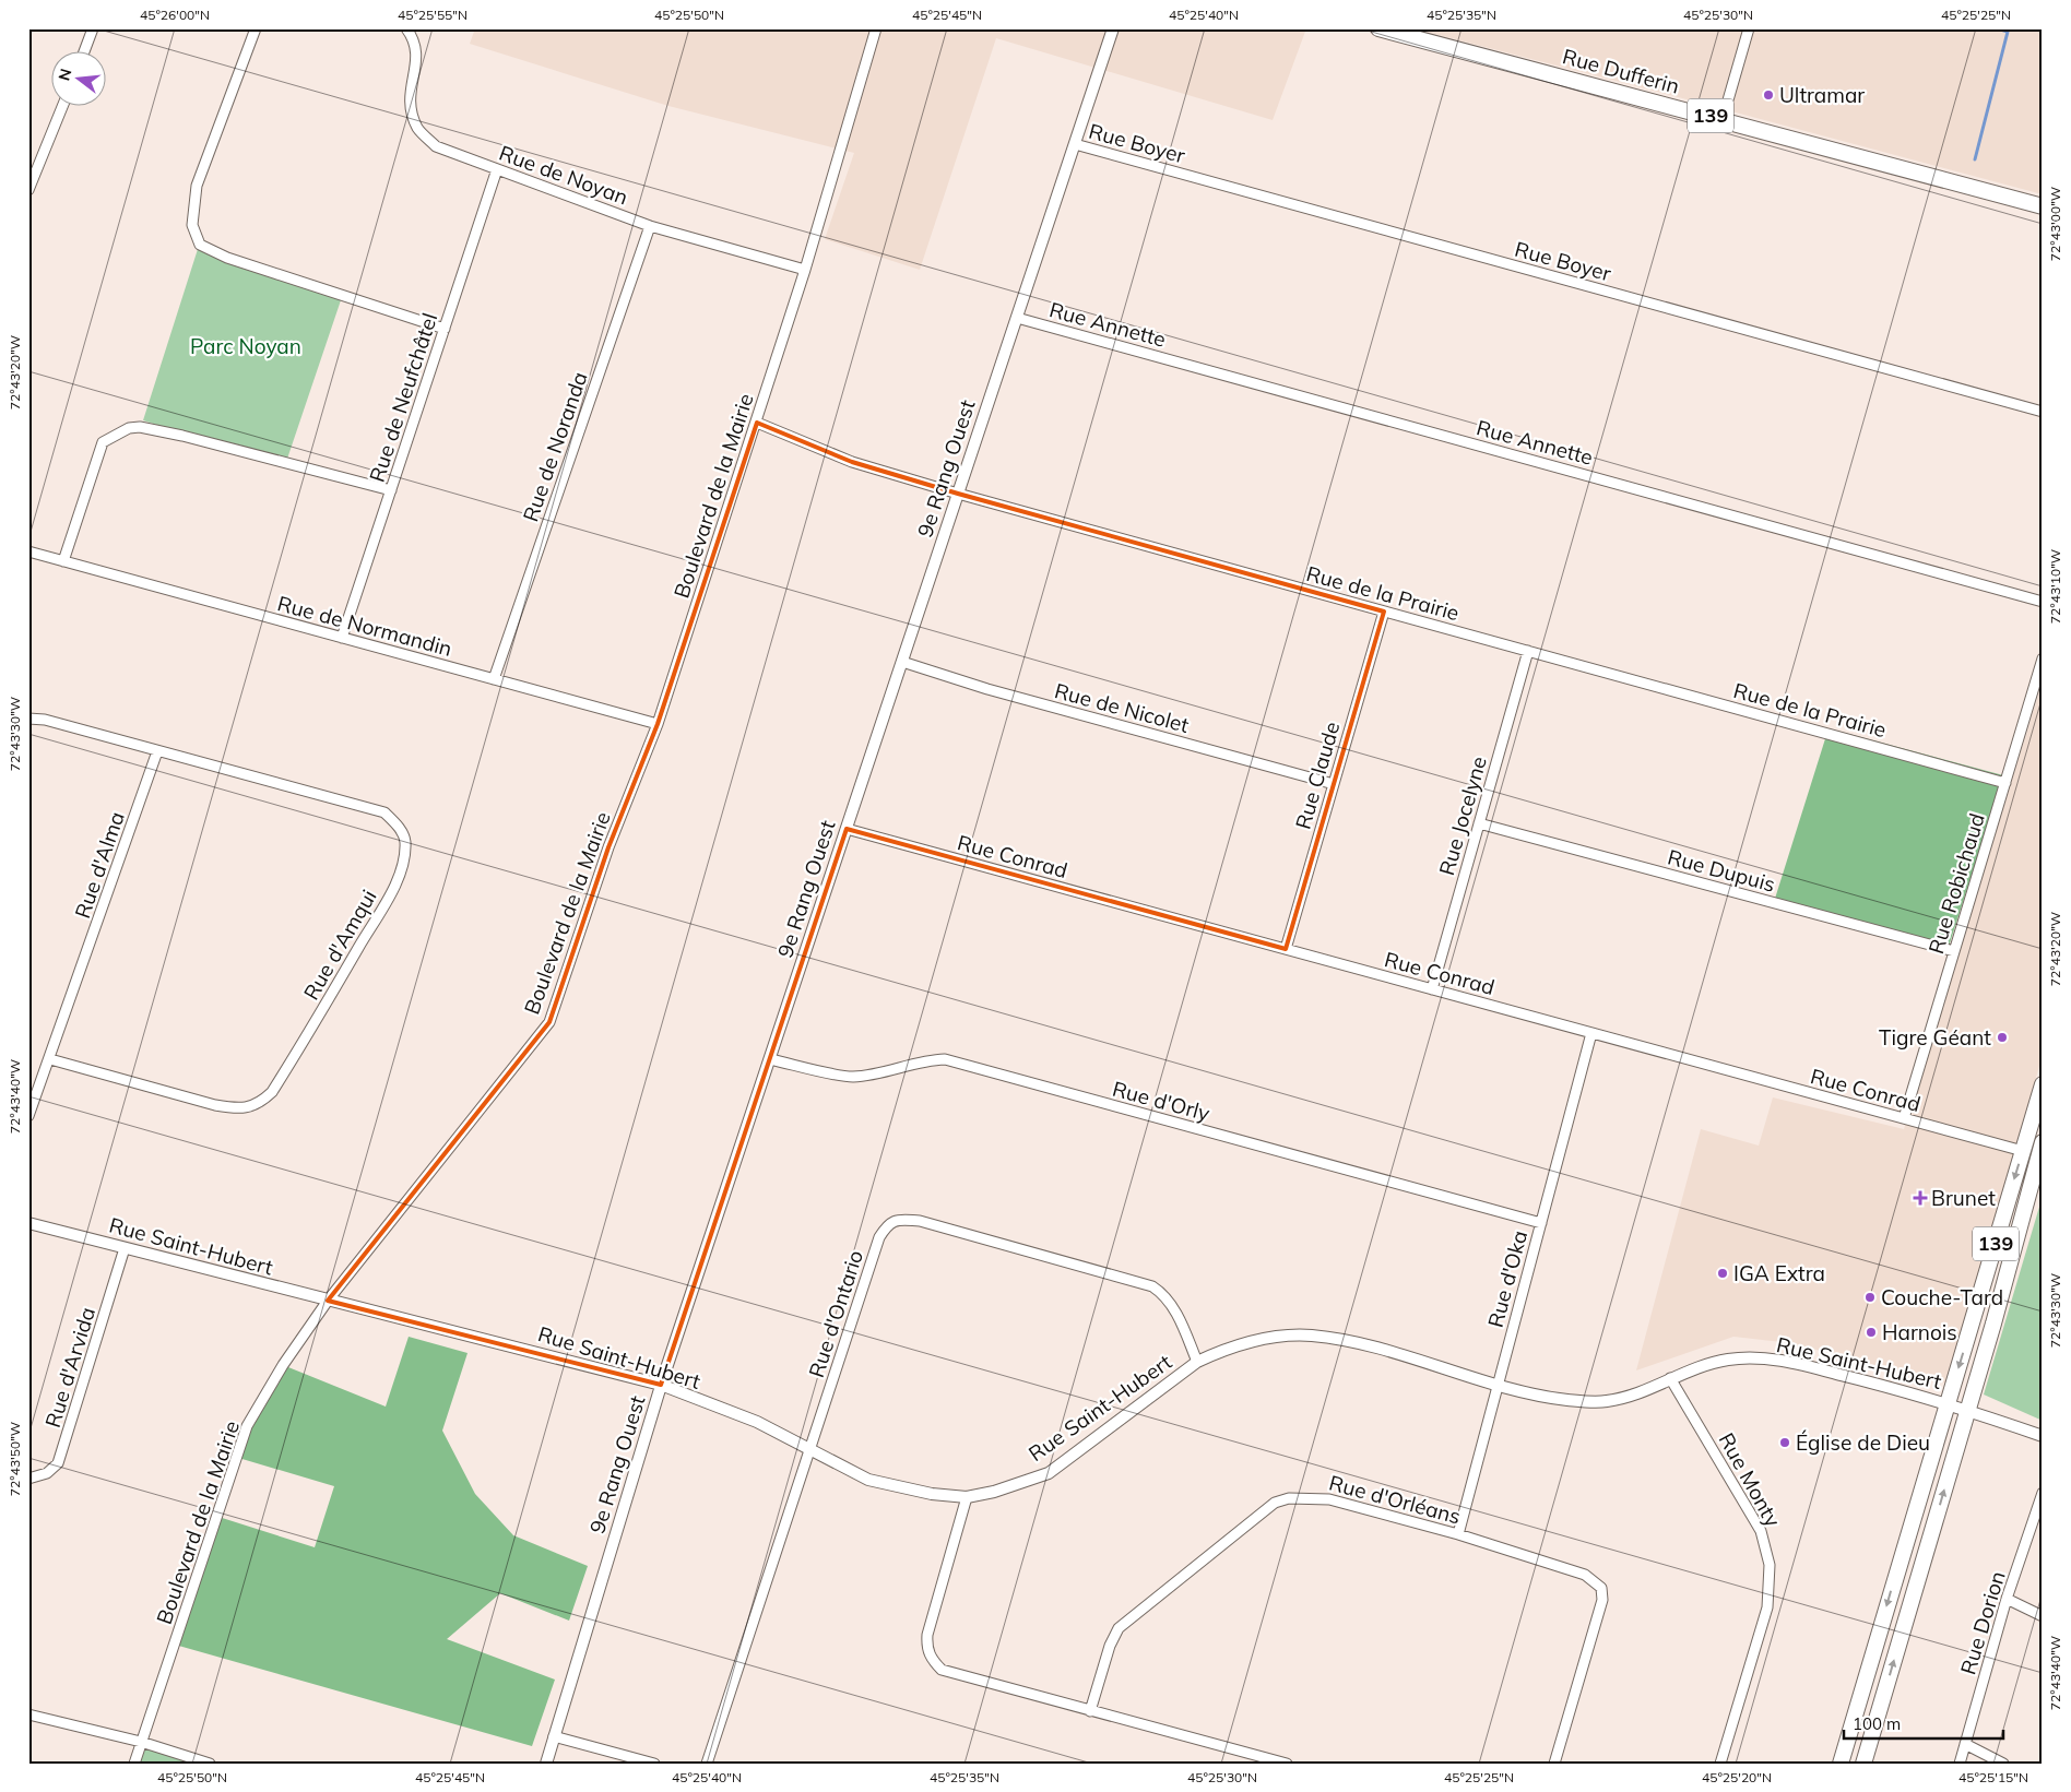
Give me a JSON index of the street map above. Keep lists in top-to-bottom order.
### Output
{
  "streets": {
    "main road": ["Rue Dufferin", "139"],
    "street": [
      "Rue Boyer",
      "Rue de Noyan",
      "Rue Annette",
      "Rue de Neufchâtel",
      "Rue de Noranda",
      "9e Rang Ouest",
      "Boulevard de la Mairie",
      "Rue de la Prairie",
      "Rue de Normandin",
      "Rue de Nicolet",
      "Rue Claude",
      "Rue Jocelyne",
      "Rue Conrad",
      "Rue d'Alma",
      "Rue Dupuis",
      "Rue Robichaud",
      "Rue d'Amqui",
      "Rue d'Orly",
      "Rue Saint-Hubert",
      "Rue d'Oka",
      "Rue d'Ontario",
      "Rue d'Arvida",
      "Rue Monty",
      "Rue d'Orléans",
      "Rue Dorion"
    ]
  },
  "crossings": [
    ["139", "Rue Conrad"],
    ["139", "Rue Saint-Hubert"],
    ["Rue Boyer", "9e Rang Ouest"],
    ["Rue de Noyan", "Rue de Neufchâtel"],
    ["Rue de Noyan", "Rue de Noranda"],
    ["Rue de Noyan", "Boulevard de la Mairie"],
    ["Rue Annette", "9e Rang Ouest"],
    ["Rue de Neufchâtel", "Rue de Normandin"],
    ["Rue de Noranda", "Rue de Normandin"],
    ["9e Rang Ouest", "Rue de la Prairie"],
    ["9e Rang Ouest", "Rue de Nicolet"],
    ["9e Rang Ouest", "Rue Conrad"],
    ["9e Rang Ouest", "Rue d'Orly"],
    ["9e Rang Ouest", "Rue Saint-Hubert"],
    ["Boulevard de la Mairie", "Rue de la Prairie"],
    ["Boulevard de la Mairie", "Rue de Normandin"],
    ["Boulevard de la Mairie", "Rue Saint-Hubert"],
    ["Rue de la Prairie", "Rue Claude"],
    ["Rue de la Prairie", "Rue Jocelyne"],
    ["Rue de la Prairie", "Rue Robichaud"],
    ["Rue de Nicolet", "Rue Claude"],
    ["Rue Claude", "Rue Conrad"],
    ["Rue Jocelyne", "Rue Conrad"],
    ["Rue Jocelyne", "Rue Dupuis"],
    ["Rue Conrad", "Rue Robichaud"],
    ["Rue Conrad", "Rue d'Oka"],
    ["Rue d'Alma", "Rue d'Amqui"],
    ["Rue Dupuis", "Rue Robichaud"],
    ["Rue d'Orly", "Rue d'Oka"],
    ["Rue Saint-Hubert", "Rue d'Oka"],
    ["Rue Saint-Hubert", "Rue d'Ontario"],
    ["Rue Saint-Hubert", "Rue d'Arvida"],
    ["Rue Saint-Hubert", "Rue Monty"],
    ["Rue d'Oka", "Rue d'Orléans"]
  ],
  "parks": ["Parc Noyan"],
  "places": {
    "other": [
      "Ultramar",
      "Tigre Géant",
      "IGA Extra",
      "Couche-Tard",
      "Harnois",
      "Église de Dieu"
    ],
    "health": ["Brunet"]
  },
  "scale_bar": "100 m",
  "north": "left",
  "coordinates": [
    "45°26'00\"N",
    "45°25'55\"N",
    "45°25'50\"N",
    "45°25'45\"N",
    "45°25'40\"N",
    "45°25'35\"N",
    "45°25'30\"N",
    "45°25'25\"N",
    "72°43'00\"W",
    "72°43'20\"W",
    "72°43'10\"W",
    "72°43'30\"W",
    "72°43'40\"W",
    "72°43'50\"W",
    "45°25'20\"N",
    "45°25'15\"N"
  ]
}
